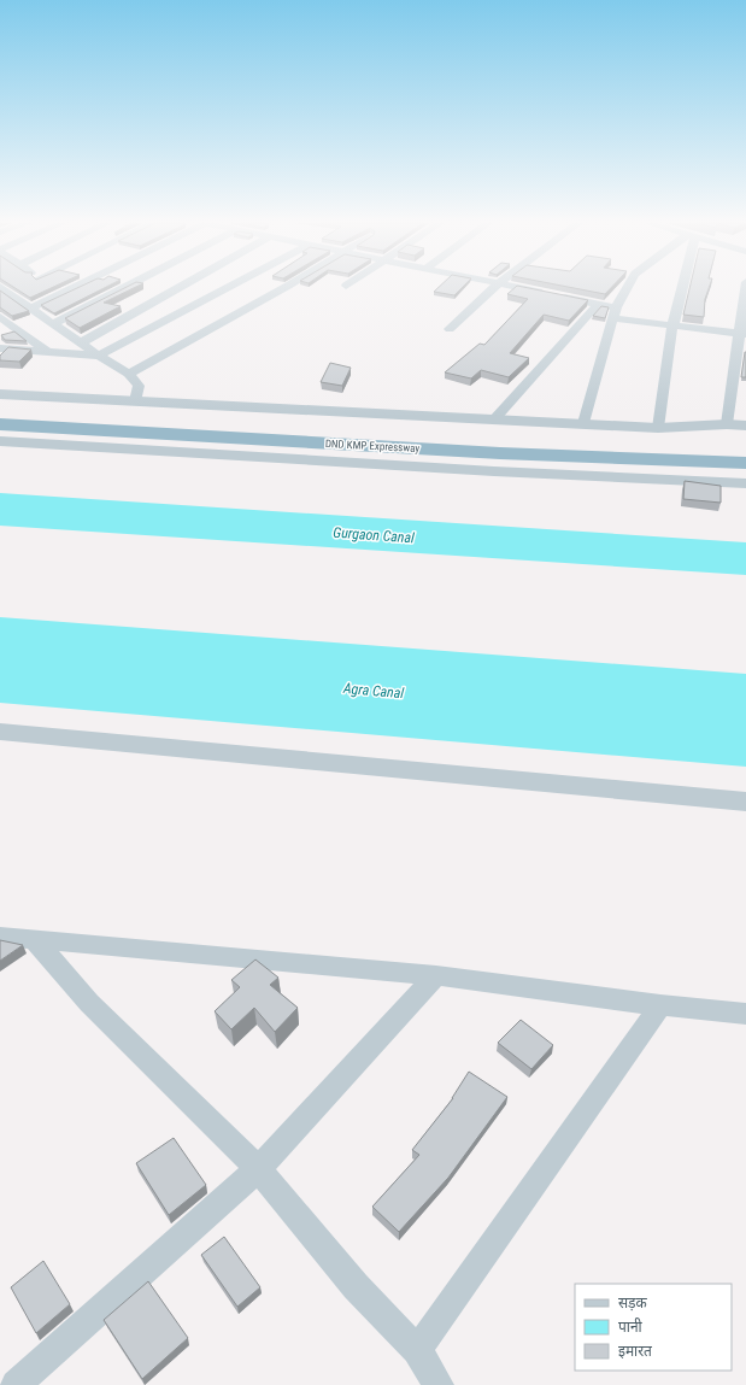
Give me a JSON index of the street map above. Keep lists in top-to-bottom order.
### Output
{
  "streets": {
    "highway": ["DND KMP Expressway"]
  },
  "water": ["Gurgaon Canal", "Agra Canal"],
  "legend": ["सड़क", "पानी", "इमारत"]
}
